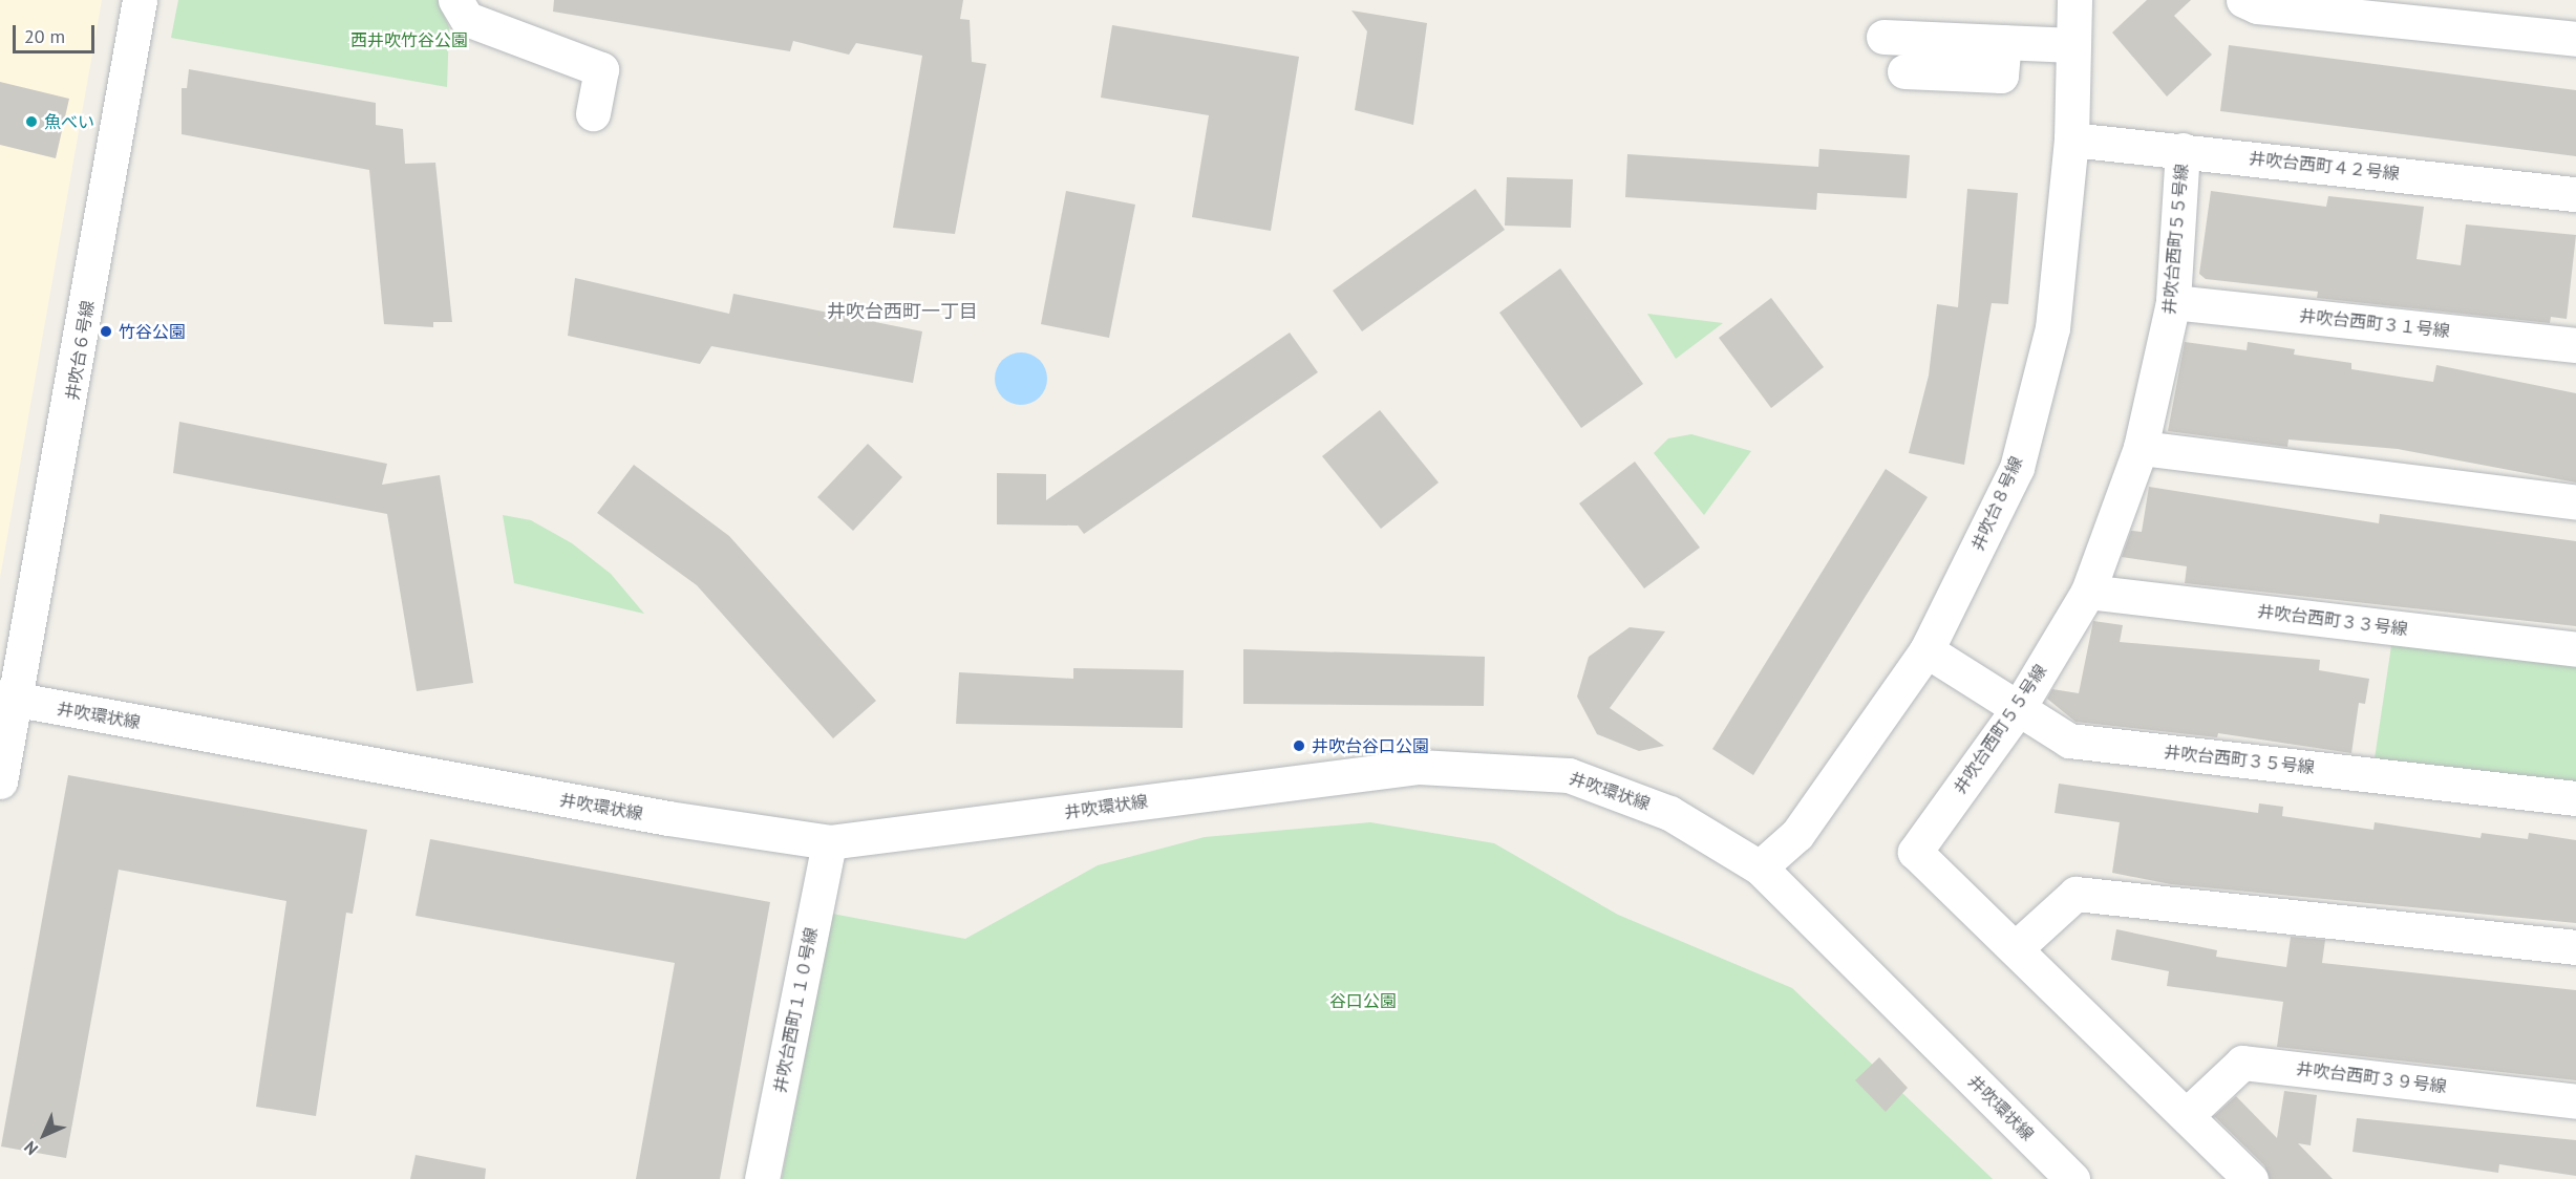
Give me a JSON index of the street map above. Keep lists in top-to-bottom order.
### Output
{
  "streets": {
    "street": [
      "井吹台西町４２号線",
      "井吹台西町５５号線",
      "井吹台西町３１号線",
      "井吹台６号線",
      "井吹台８号線",
      "井吹台西町３３号線",
      "井吹環状線",
      "井吹台西町３５号線",
      "井吹台西町１１０号線",
      "井吹台西町３９号線"
    ]
  },
  "crossings": [
    ["井吹台西町４２号線", "井吹台西町５５号線"],
    ["井吹台西町４２号線", "井吹台８号線"],
    ["井吹台西町５５号線", "井吹台西町３１号線"],
    ["井吹台西町５５号線", "井吹台西町３３号線"],
    ["井吹台西町５５号線", "井吹台西町３５号線"],
    ["井吹台西町５５号線", "井吹台西町３９号線"],
    ["井吹台６号線", "井吹環状線"],
    ["井吹台８号線", "井吹環状線"],
    ["井吹台８号線", "井吹台西町３５号線"],
    ["井吹環状線", "井吹台西町１１０号線"]
  ],
  "districts": ["井吹台西町一丁目"],
  "parks": ["西井吹竹谷公園", "谷口公園"],
  "places": ["魚べい", "竹谷公園", "井吹台谷口公園"],
  "scale_bar": "20 m",
  "north": "bottom left"
}
